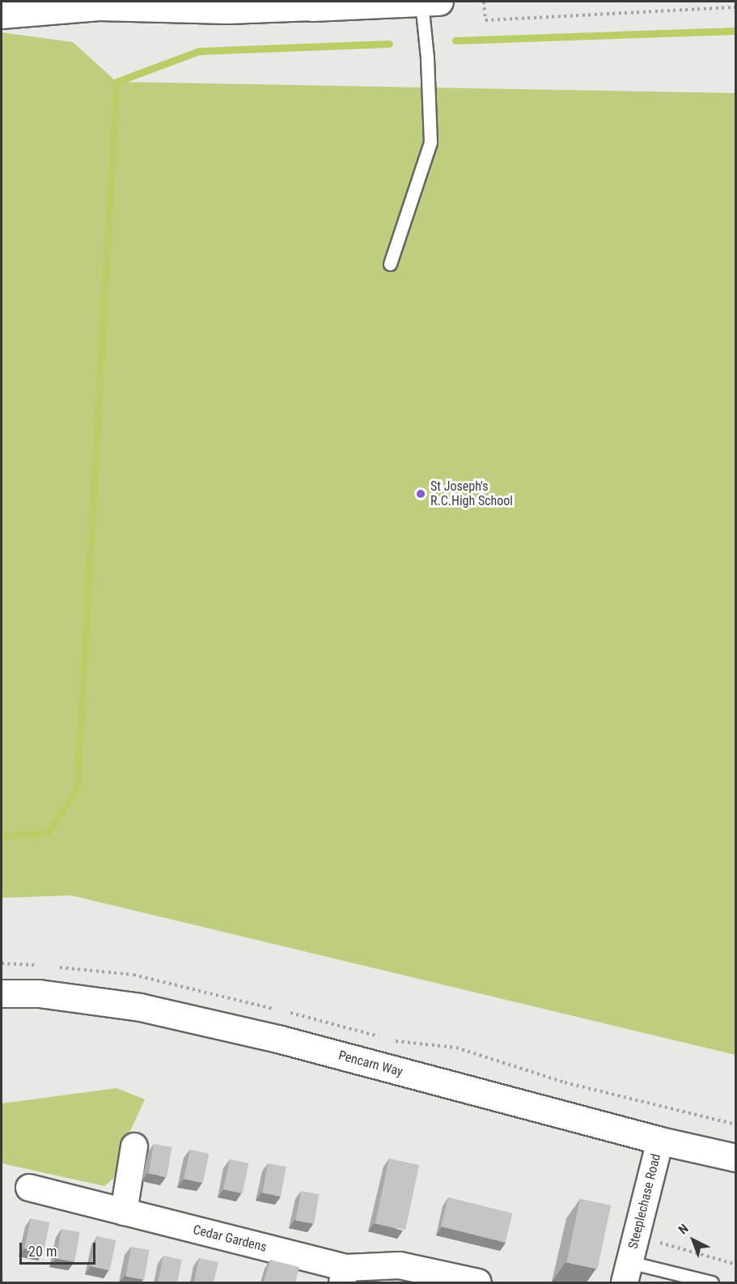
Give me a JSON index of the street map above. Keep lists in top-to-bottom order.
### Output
{
  "streets": {
    "street": ["Pencarn Way", "Steeplechase Road", "Cedar Gardens"]
  },
  "crossings": [
    ["Pencarn Way", "Steeplechase Road"]
  ],
  "places": ["St Joseph's R.C.High School"],
  "scale_bar": "20 m",
  "north": "top left"
}
